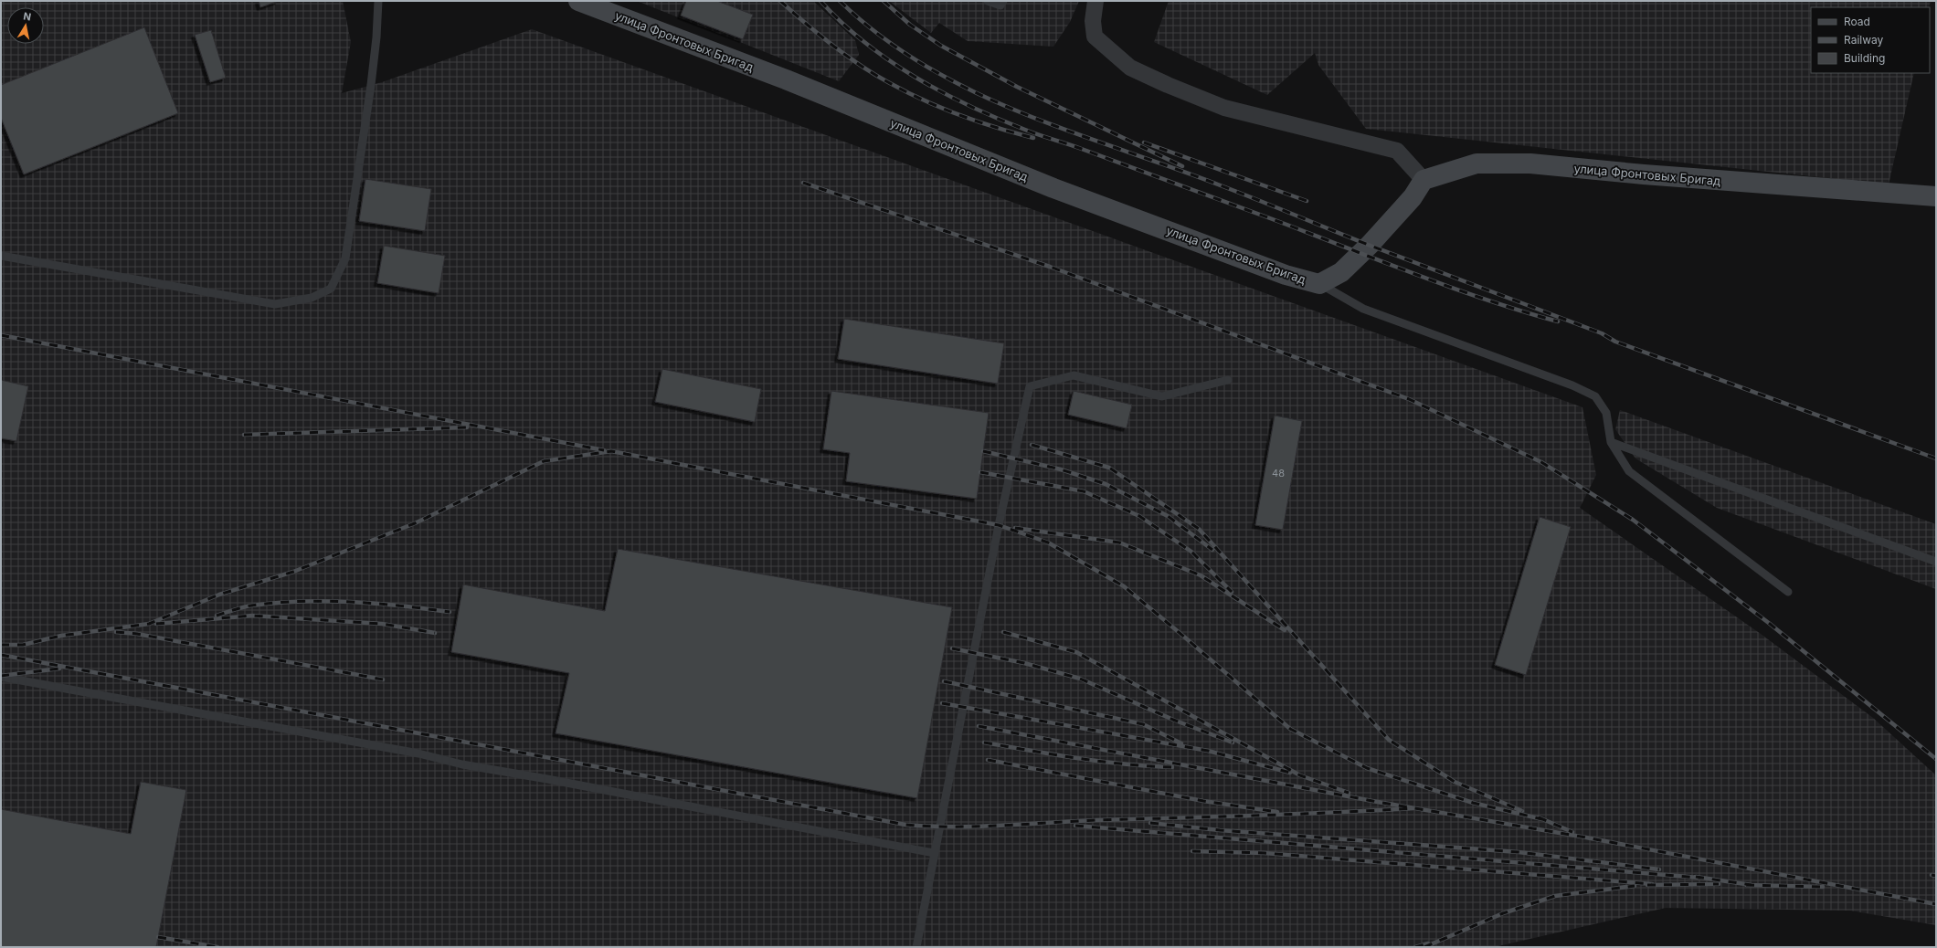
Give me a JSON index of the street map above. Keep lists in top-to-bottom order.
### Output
{
  "streets": {
    "main road": ["улица Фронтовых Бригад"]
  },
  "house_numbers": ["48"],
  "legend": ["Road", "Railway", "Building"],
  "north": "top"
}
